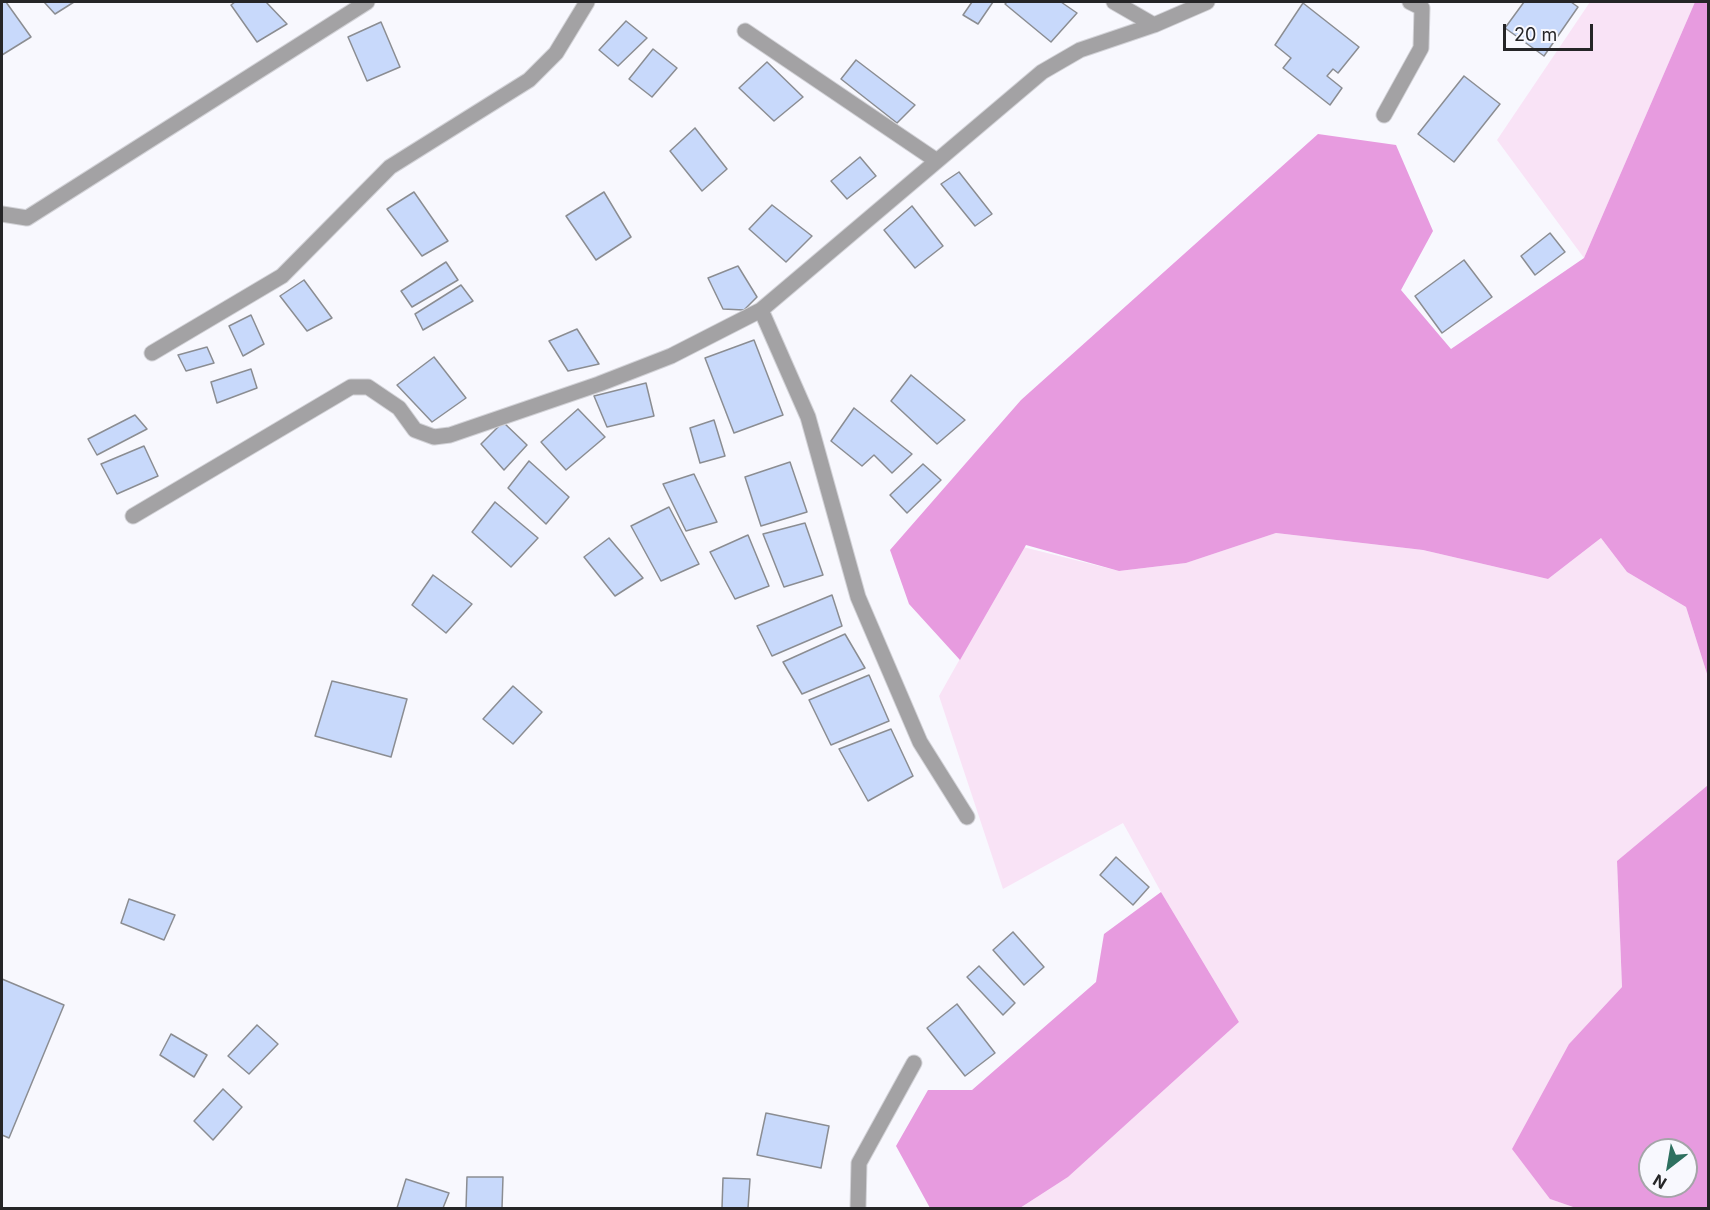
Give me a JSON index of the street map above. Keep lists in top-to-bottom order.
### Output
{
  "scale_bar": "20 m",
  "north": "bottom left"
}
